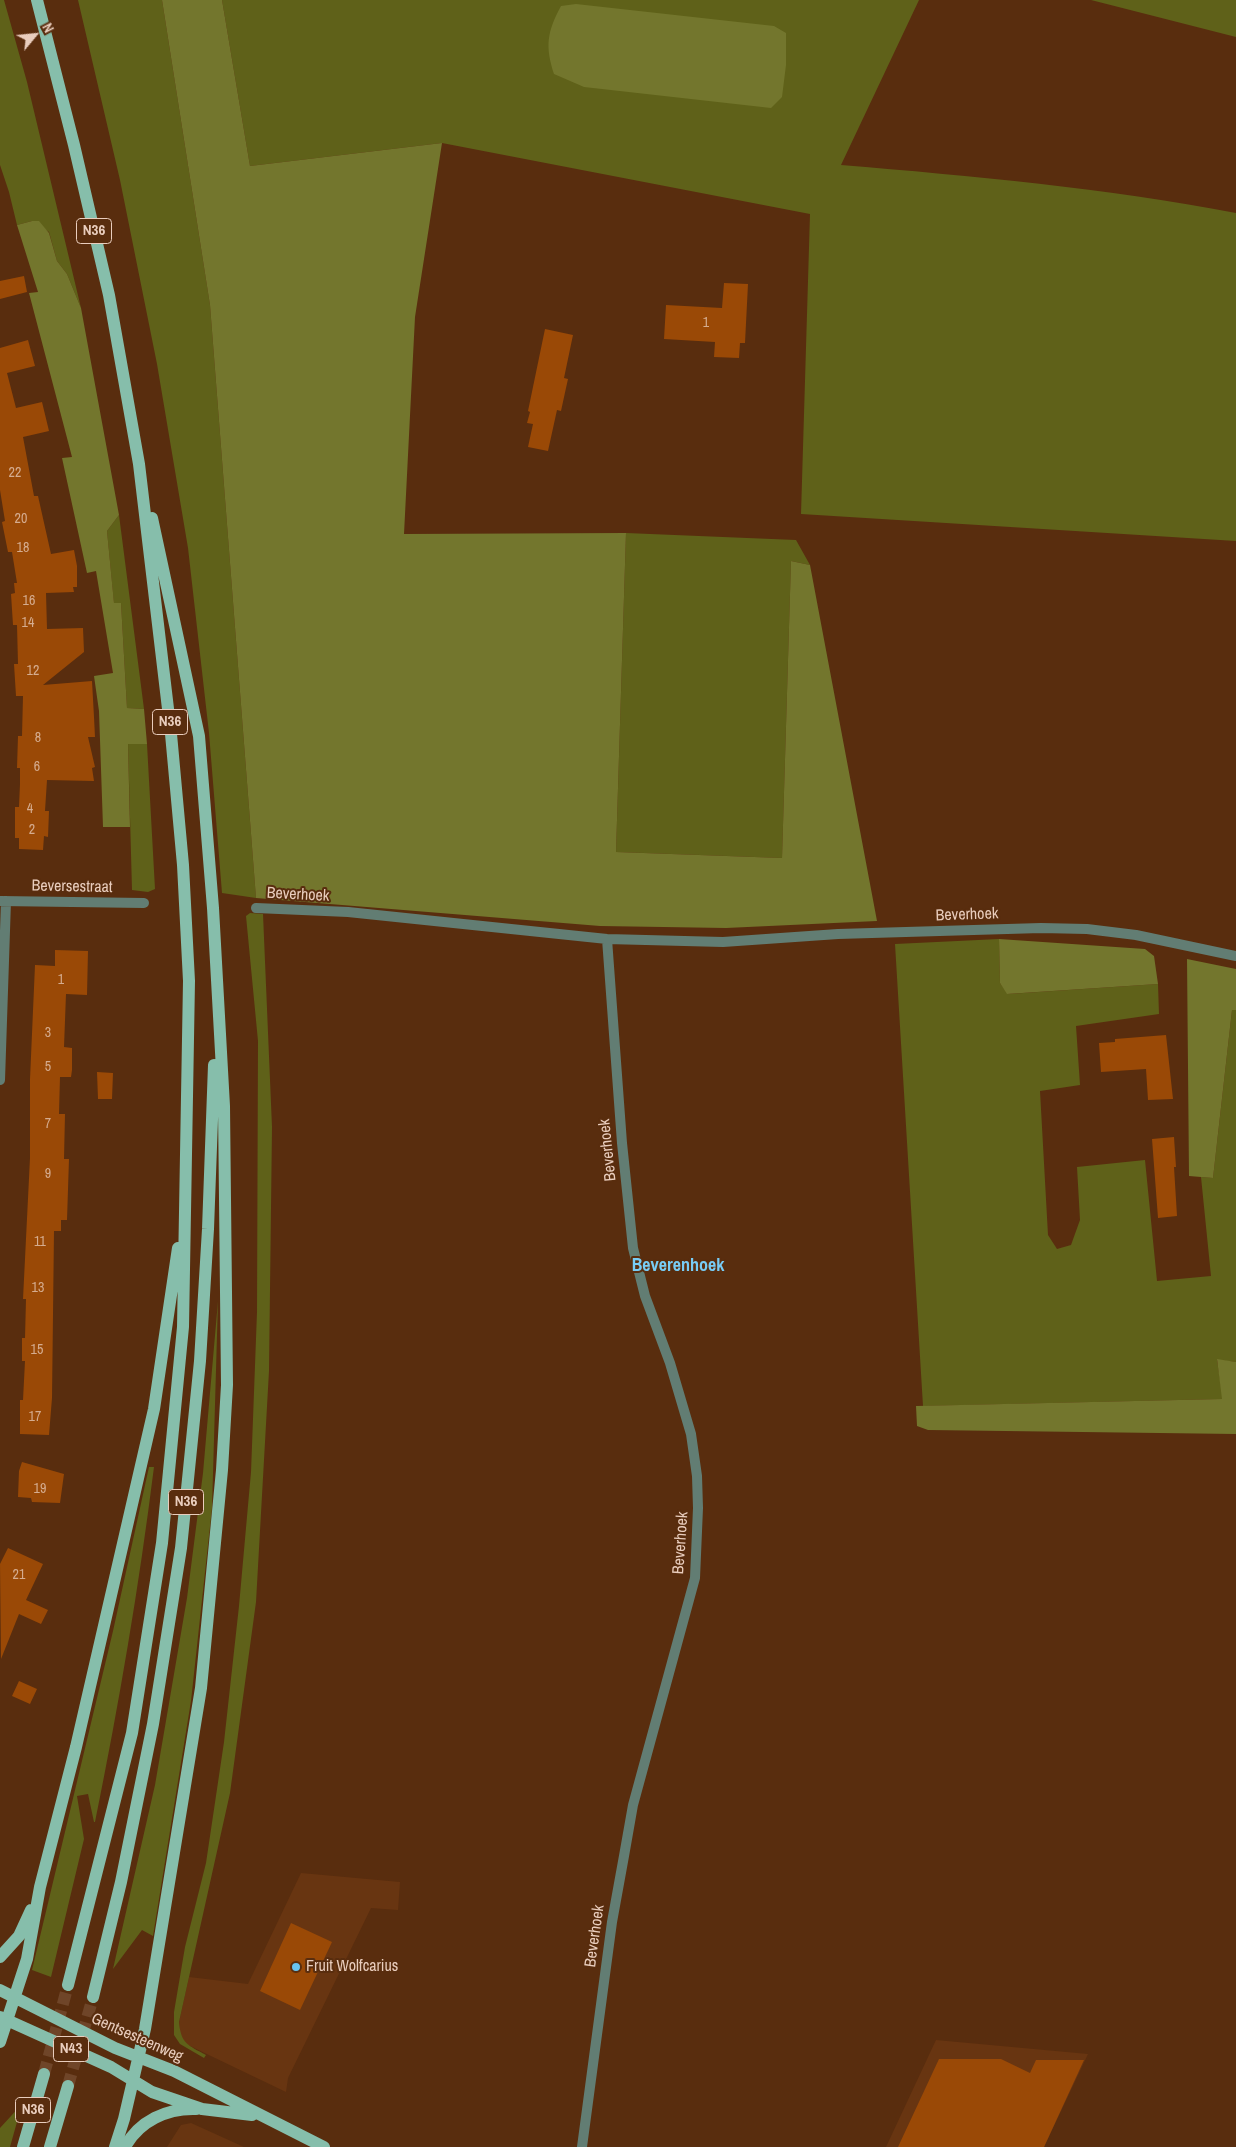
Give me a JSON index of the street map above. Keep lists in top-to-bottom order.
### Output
{
  "streets": {
    "main road": ["N36", "Gentsesteenweg", "N43"],
    "street": ["Beversestraat", "Beverhoek"]
  },
  "districts": ["Beverenhoek"],
  "places": ["Fruit Wolfcarius"],
  "house_numbers": [
    "1",
    "22",
    "20",
    "18",
    "16",
    "14",
    "12",
    "8",
    "6",
    "4",
    "2",
    "1",
    "3",
    "5",
    "7",
    "9",
    "11",
    "13",
    "15",
    "17",
    "19",
    "21"
  ],
  "north": "top right"
}
